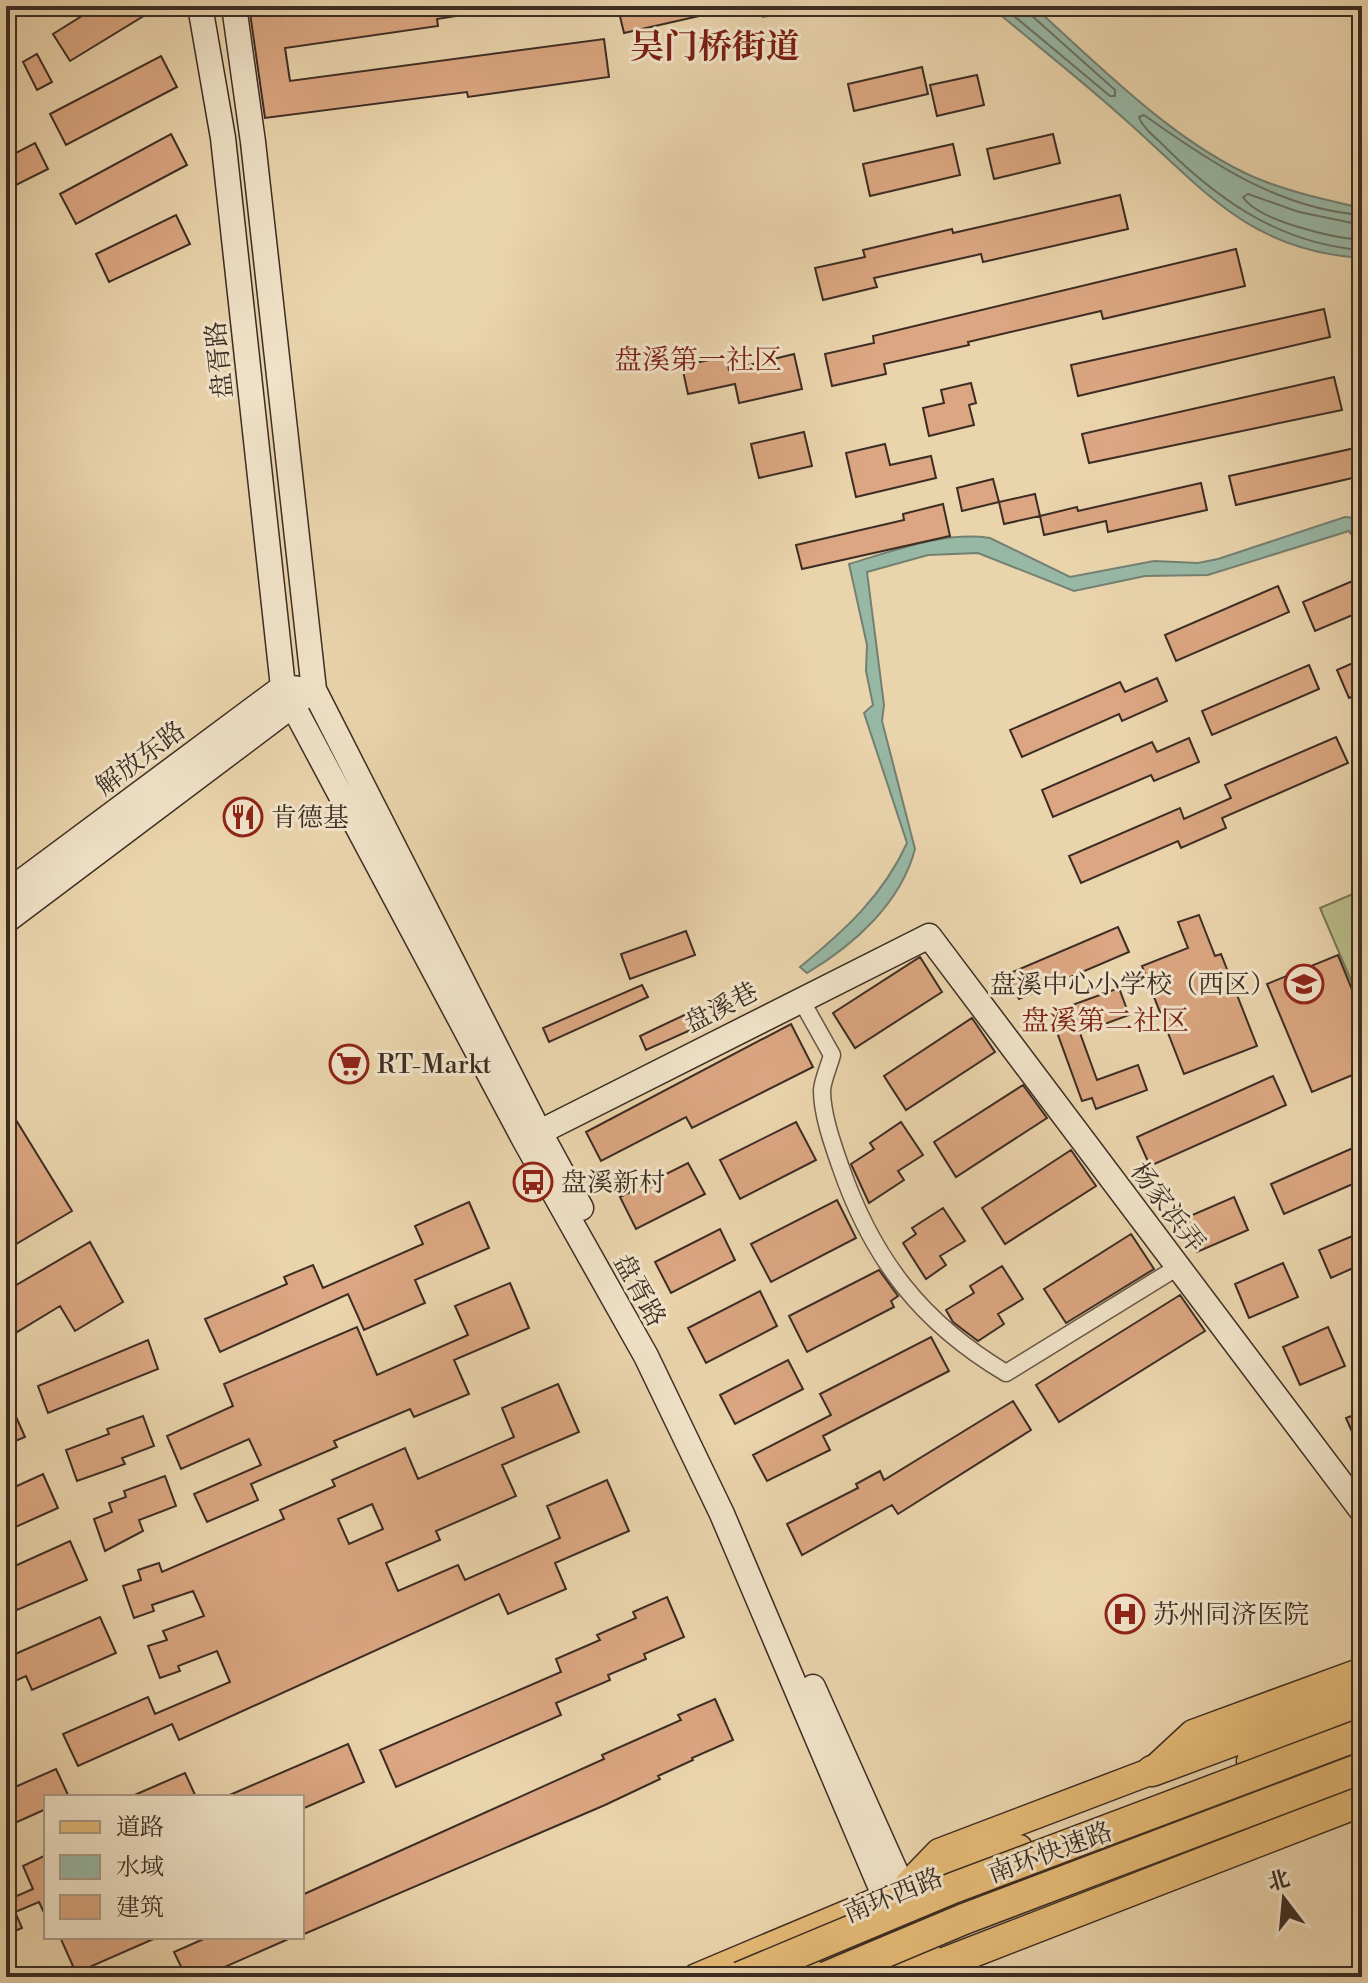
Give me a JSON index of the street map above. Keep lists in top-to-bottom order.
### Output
{
  "streets": {
    "highway": ["南环快速路"],
    "main road": [
      "盘胥路",
      "解放东路",
      "盘溪巷",
      "杨家浜弄",
      "南环西路"
    ]
  },
  "crossings": [
    ["盘胥路", "解放东路"],
    ["盘胥路", "盘溪巷"],
    ["盘胥路", "南环西路"],
    ["盘溪巷", "杨家浜弄"]
  ],
  "districts": ["吴门桥街道", "盘溪第一社区", "盘溪第二社区"],
  "places": {
    "restaurant": ["肯德基"],
    "school or university": ["盘溪中心小学校（西区）"],
    "supermarket": ["RT-Markt"],
    "bus stop": ["盘溪新村"],
    "hospital": ["苏州同济医院"]
  },
  "legend": ["道路", "水域", "建筑"],
  "north": "top"
}
